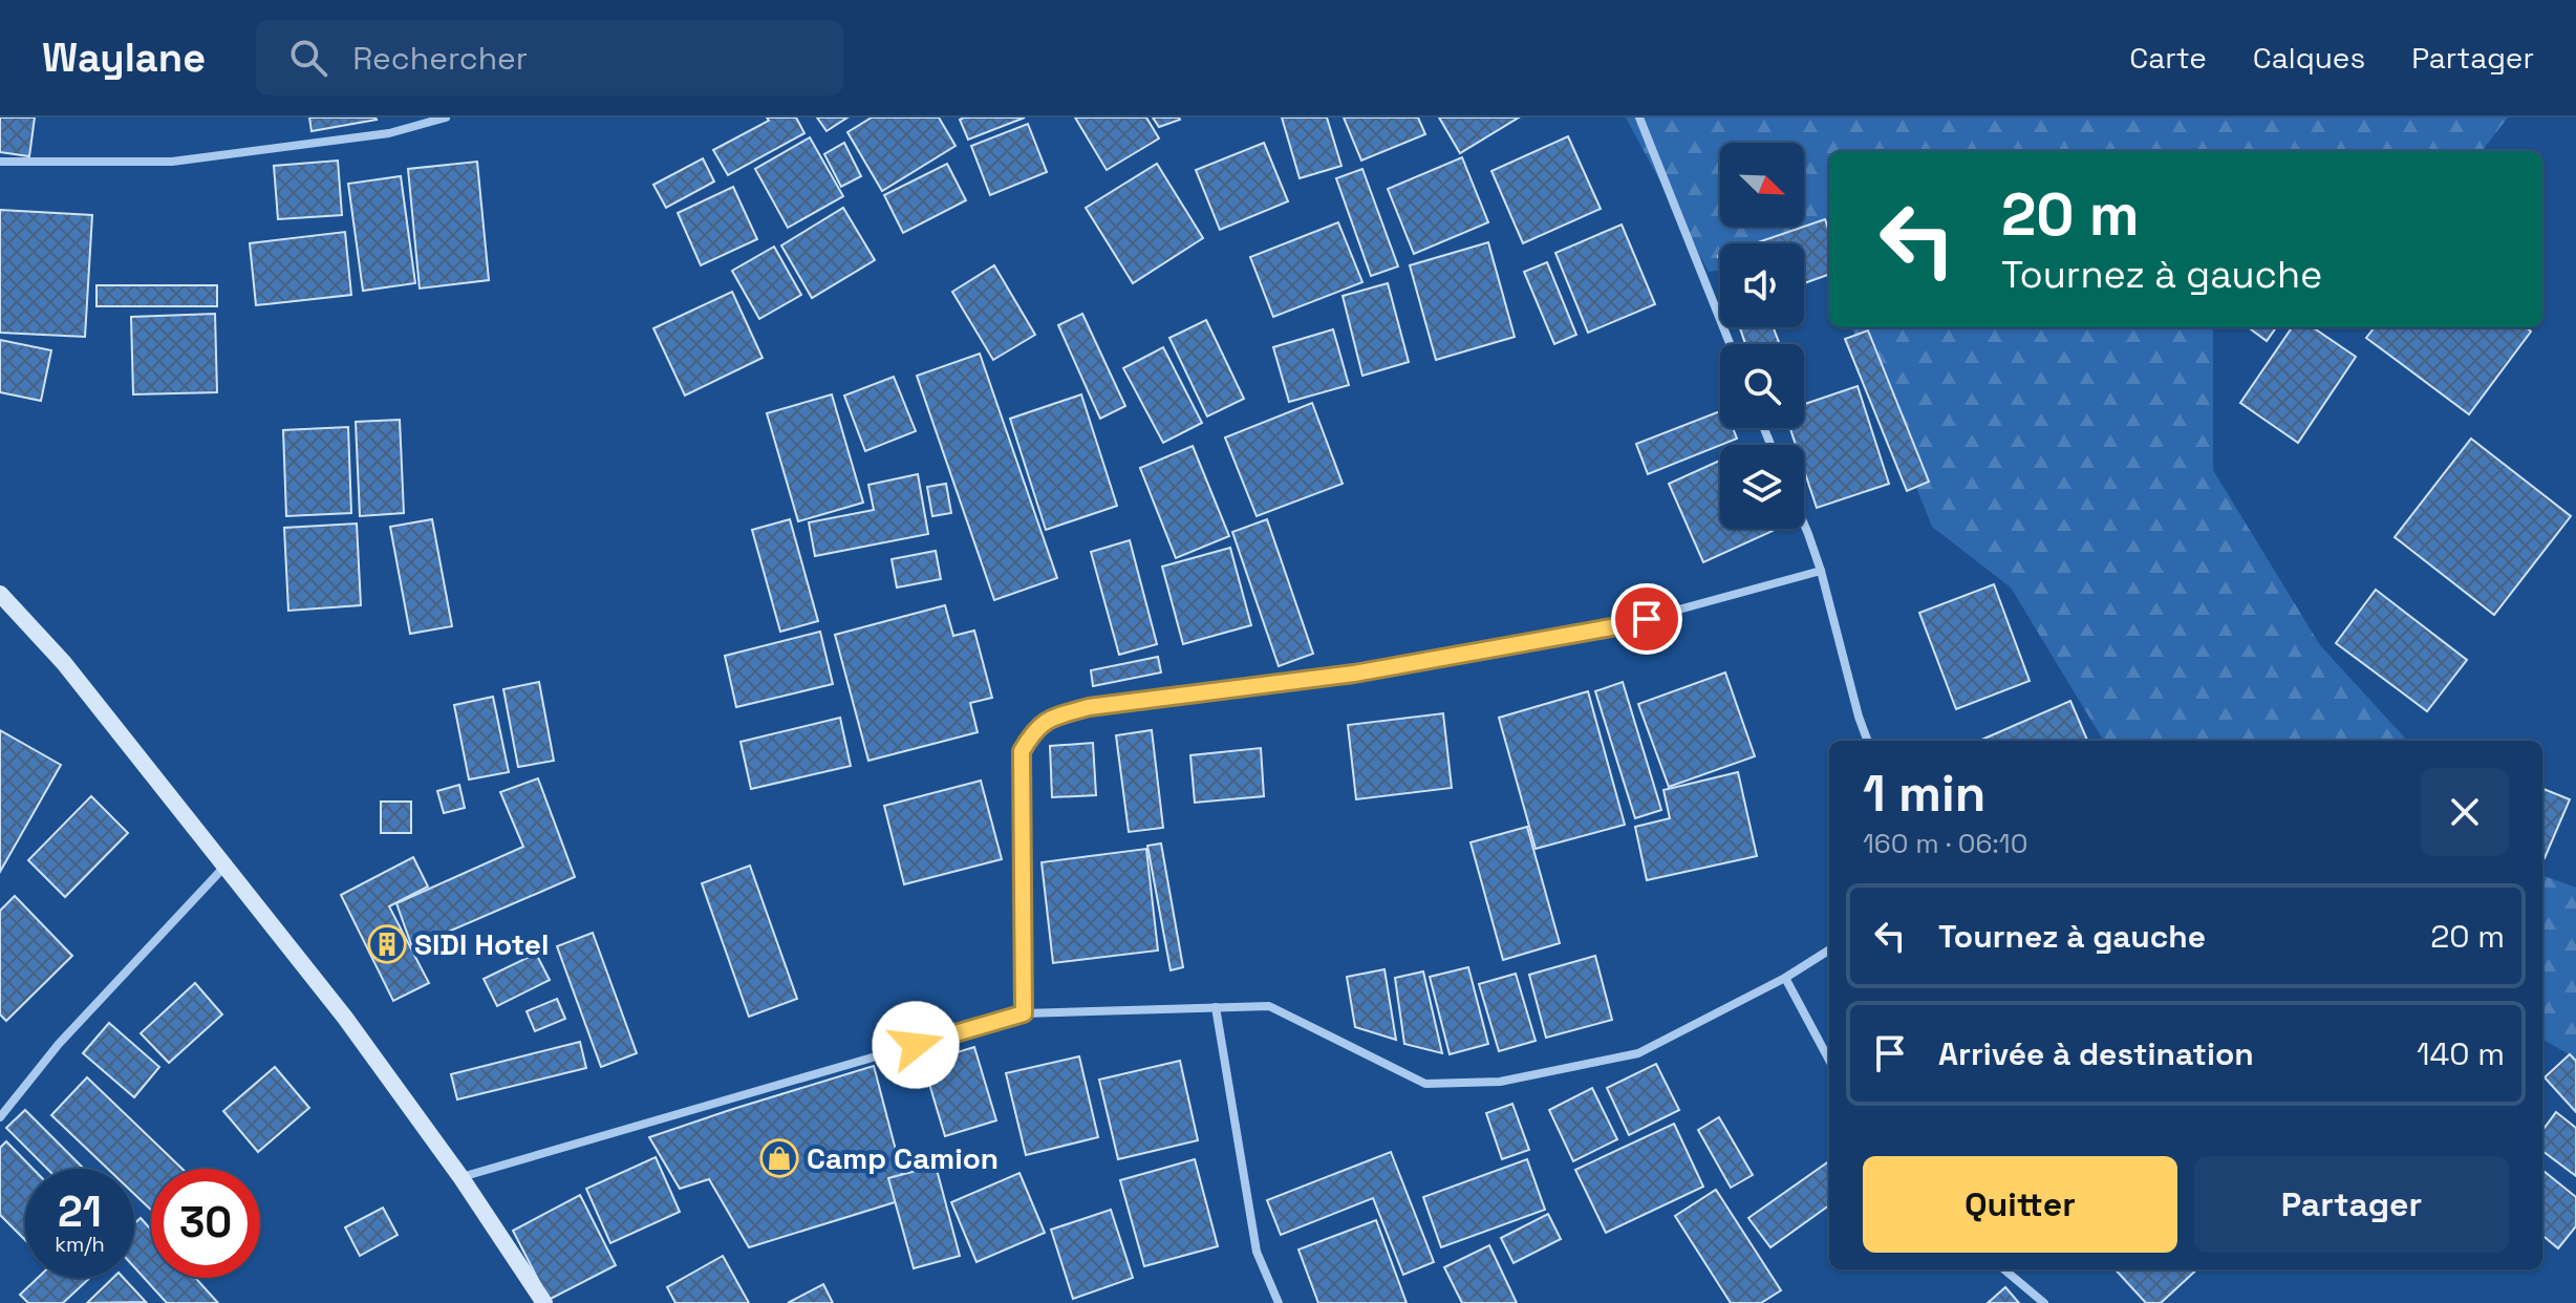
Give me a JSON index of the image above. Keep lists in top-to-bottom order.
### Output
{
  "places": {
    "building": ["SIDI Hotel"],
    "shop": ["Camp Camion"]
  },
  "north": "bottom right",
  "page": {
    "header": "Waylane",
    "search": "Rechercher",
    "nav": ["Carte", "Calques", "Partager"],
    "turn": ["20 m", "Tournez à gauche"],
    "heading": ["1 min", "160 m · 06:10"],
    "list": [
      {
        "name": "Tournez à gauche",
        "value": "20 m"
      },
      {
        "name": "Arrivée à destination",
        "value": "140 m"
      }
    ],
    "buttons": ["Quitter", "Partager"],
    "speed": "21 km/h",
    "limit": "30"
  }
}
